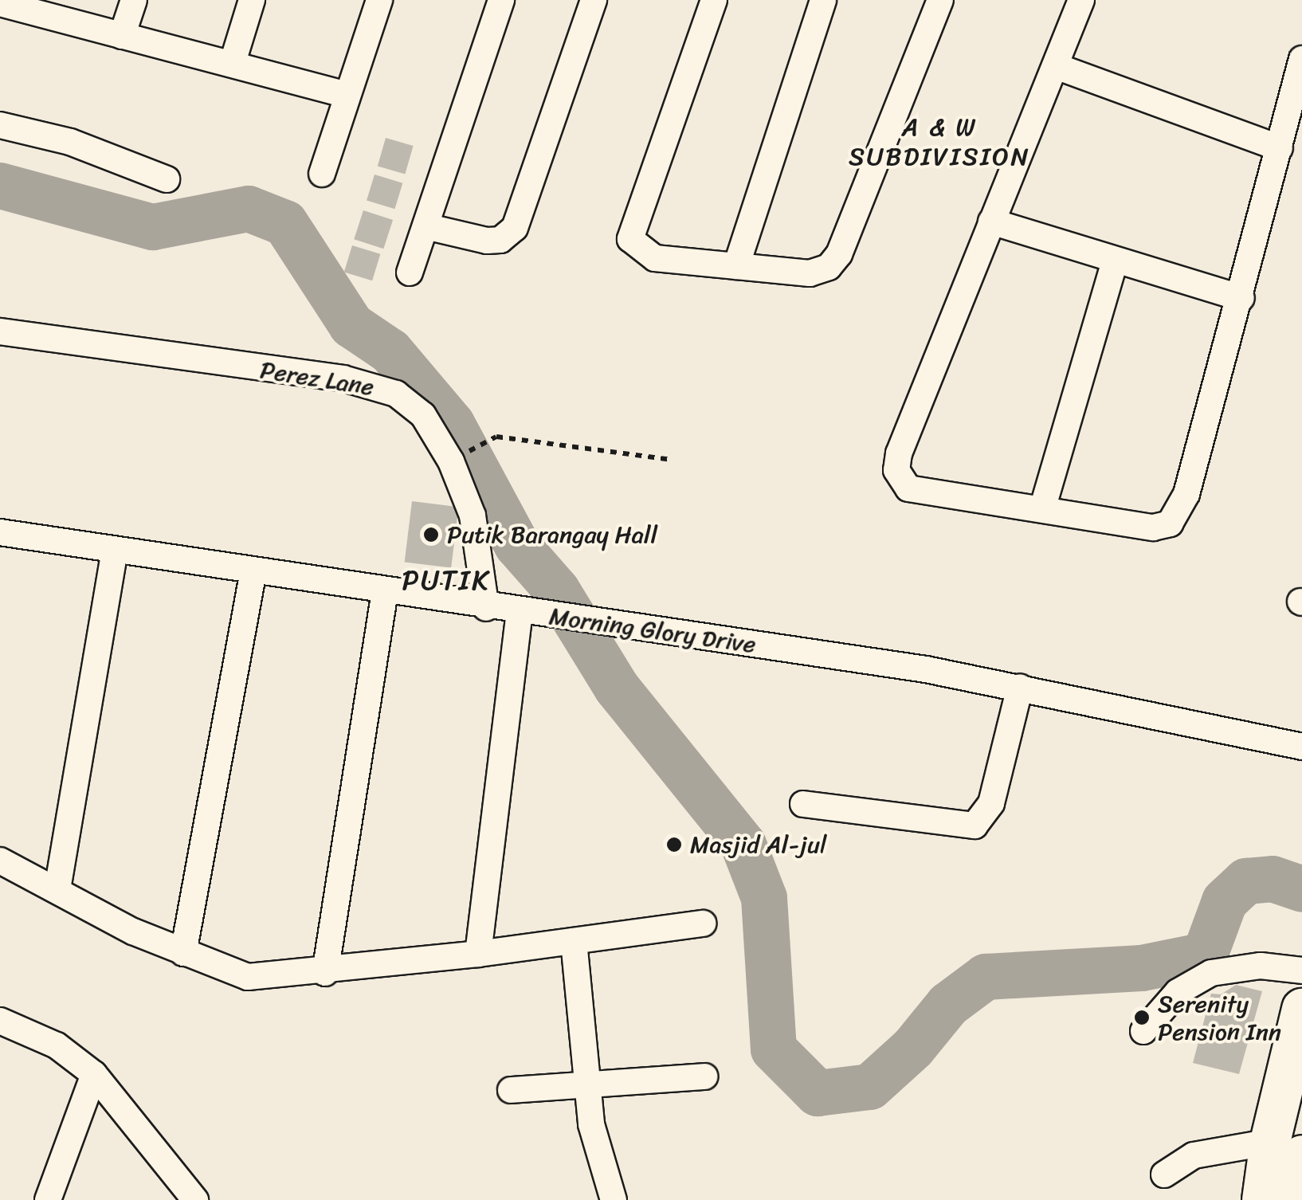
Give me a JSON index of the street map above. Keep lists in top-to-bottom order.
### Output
{
  "streets": {
    "street": ["Perez Lane", "Morning Glory Drive"]
  },
  "crossings": [
    ["Perez Lane", "Morning Glory Drive"]
  ],
  "districts": ["A & W SUBDIVISION", "PUTIK"],
  "places": ["Putik Barangay Hall", "Masjid Al-jul", "Serenity Pension Inn"]
}
